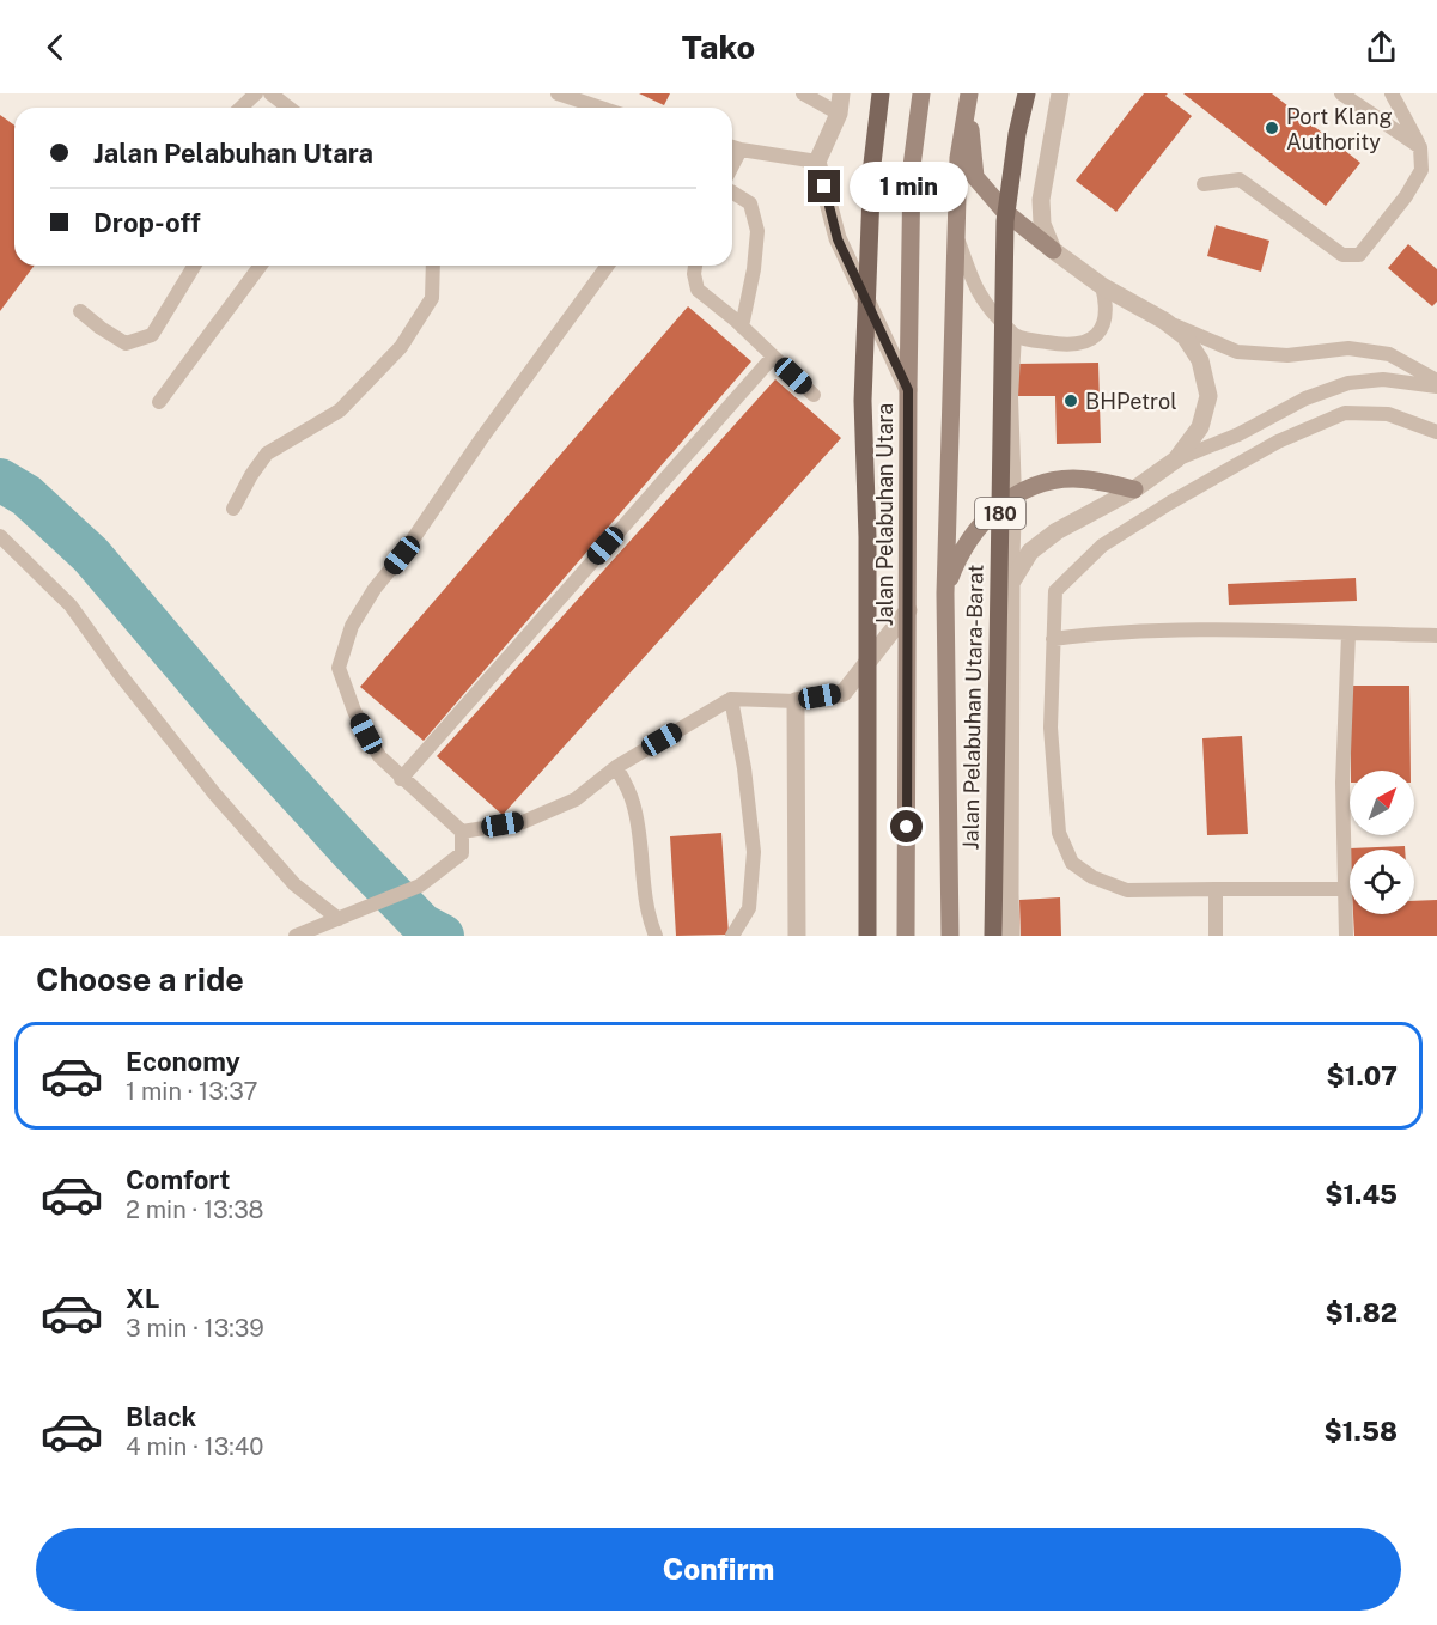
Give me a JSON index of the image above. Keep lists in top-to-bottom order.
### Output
{
  "streets": {
    "main road": ["180", "Jalan Pelabuhan Utara", "Jalan Pelabuhan Utara-Barat"]
  },
  "places": ["Port Klang Authority", "BHPetrol"],
  "north": "top right",
  "page": {
    "header": "Tako",
    "banner": ["Jalan Pelabuhan Utara", "Drop-off"],
    "bubble": "1 min",
    "heading": "Choose a ride",
    "list": [
      {
        "name": "Economy",
        "note": "1 min · 13:37",
        "value": "$1.07"
      },
      {
        "name": "Comfort",
        "note": "2 min · 13:38",
        "value": "$1.45"
      },
      {
        "name": "XL",
        "note": "3 min · 13:39",
        "value": "$1.82"
      },
      {
        "name": "Black",
        "note": "4 min · 13:40",
        "value": "$1.58"
      }
    ],
    "buttons": "Confirm"
  }
}
